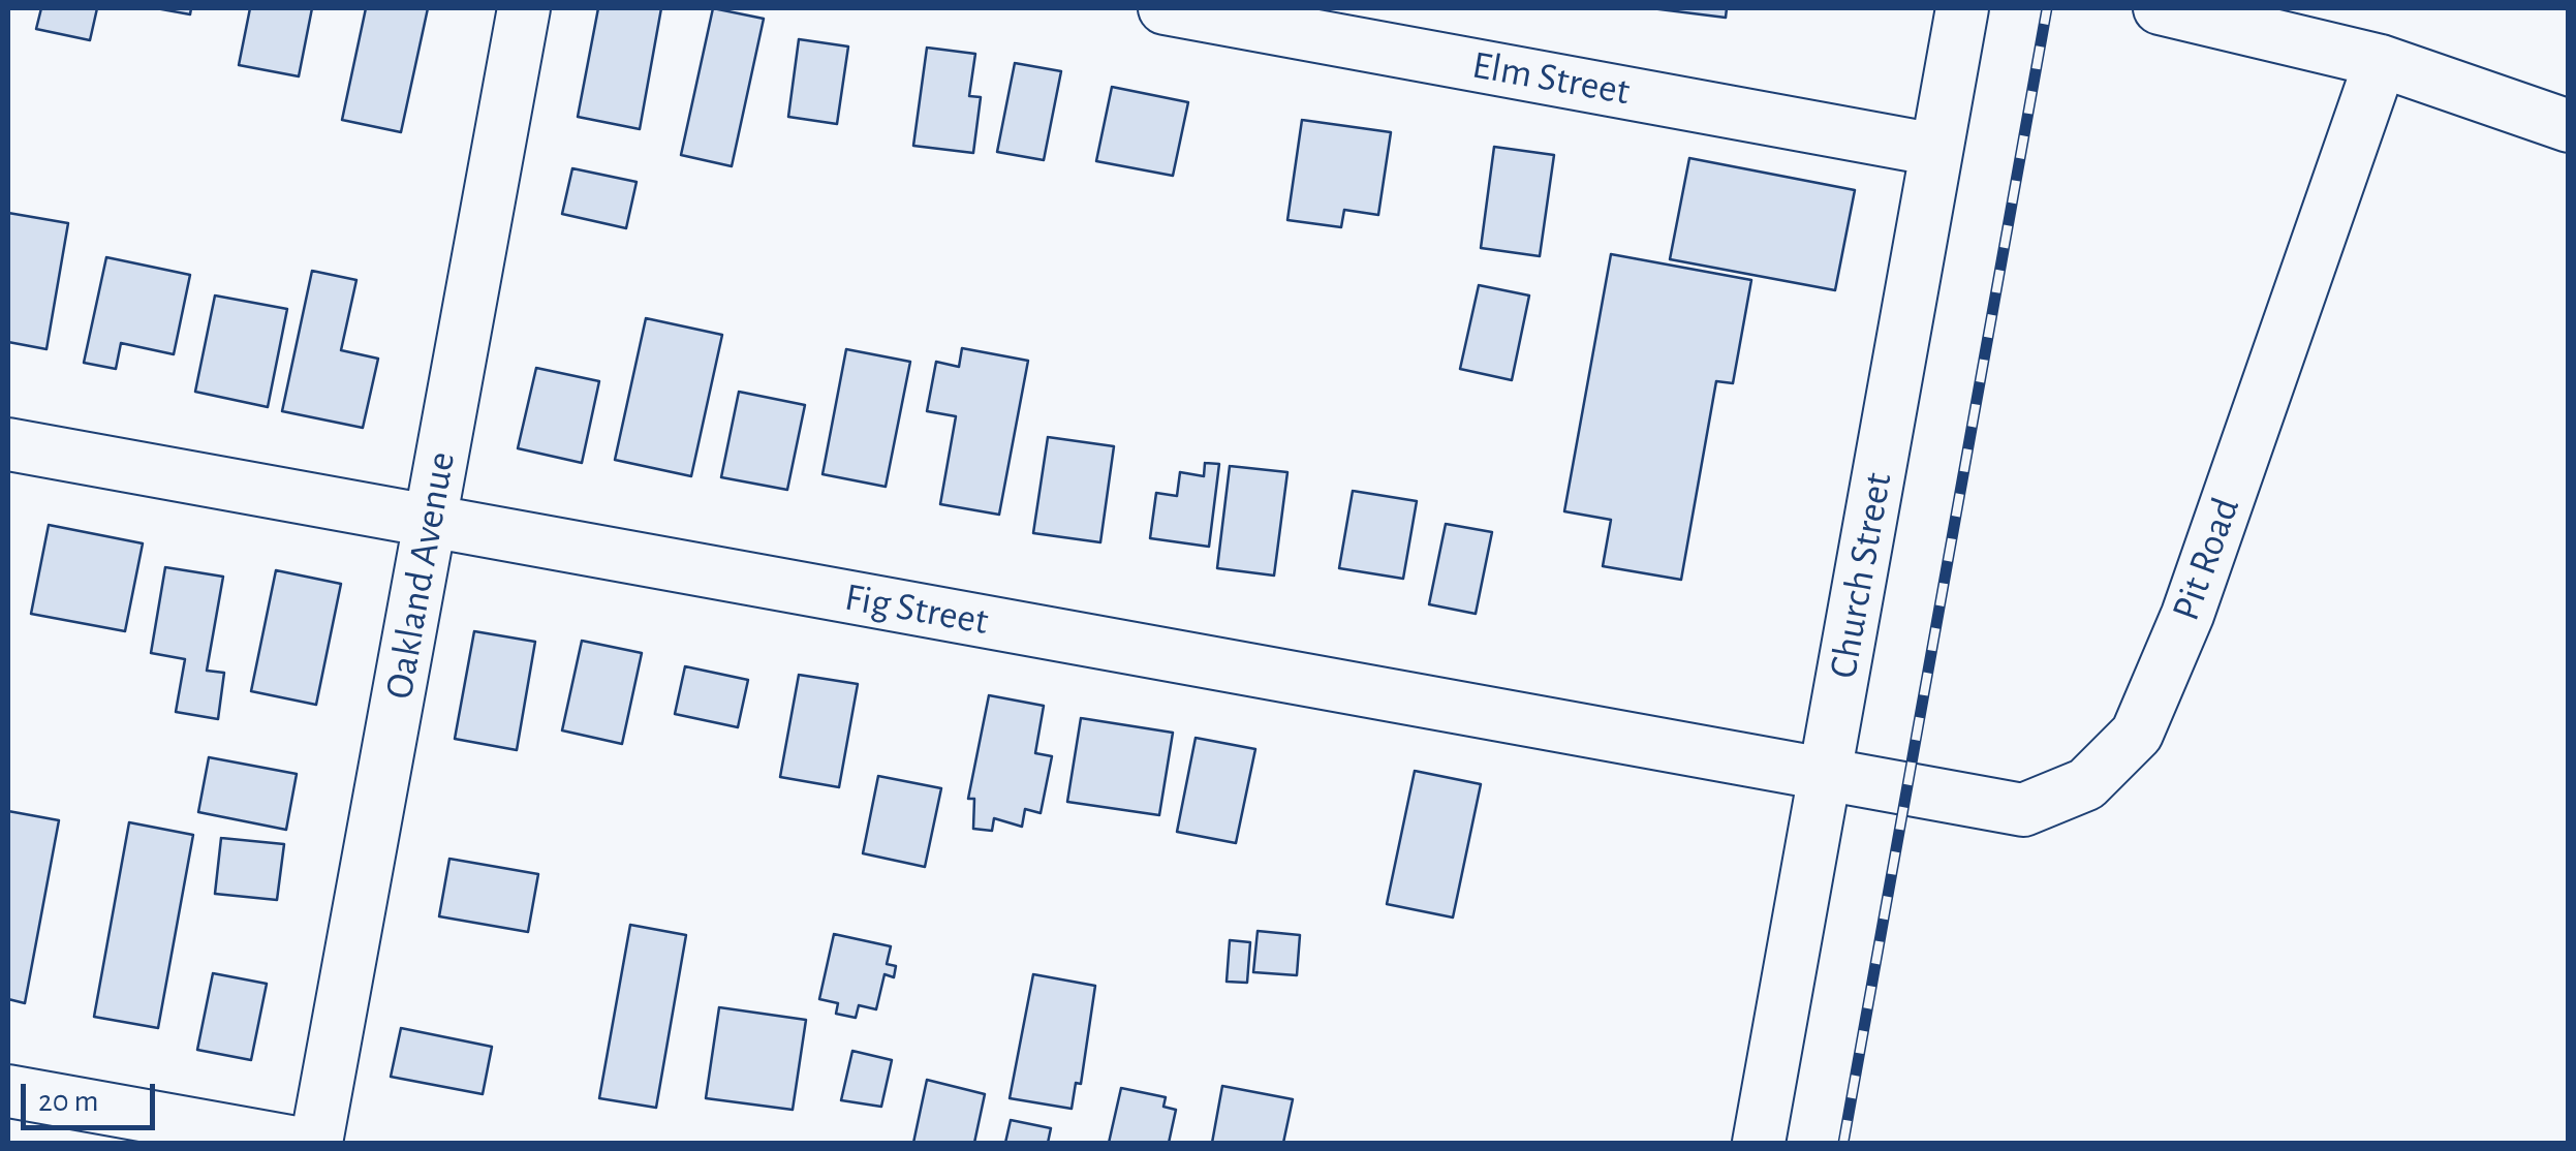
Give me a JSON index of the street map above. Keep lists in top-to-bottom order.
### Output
{
  "streets": {
    "street": [
      "Elm Street",
      "Pit Road",
      "Oakland Avenue",
      "Church Street",
      "Fig Street"
    ]
  },
  "crossings": [
    ["Elm Street", "Church Street"],
    ["Pit Road", "Church Street"],
    ["Pit Road", "Fig Street"],
    ["Oakland Avenue", "Fig Street"],
    ["Church Street", "Fig Street"]
  ],
  "scale_bar": "20 m"
}
